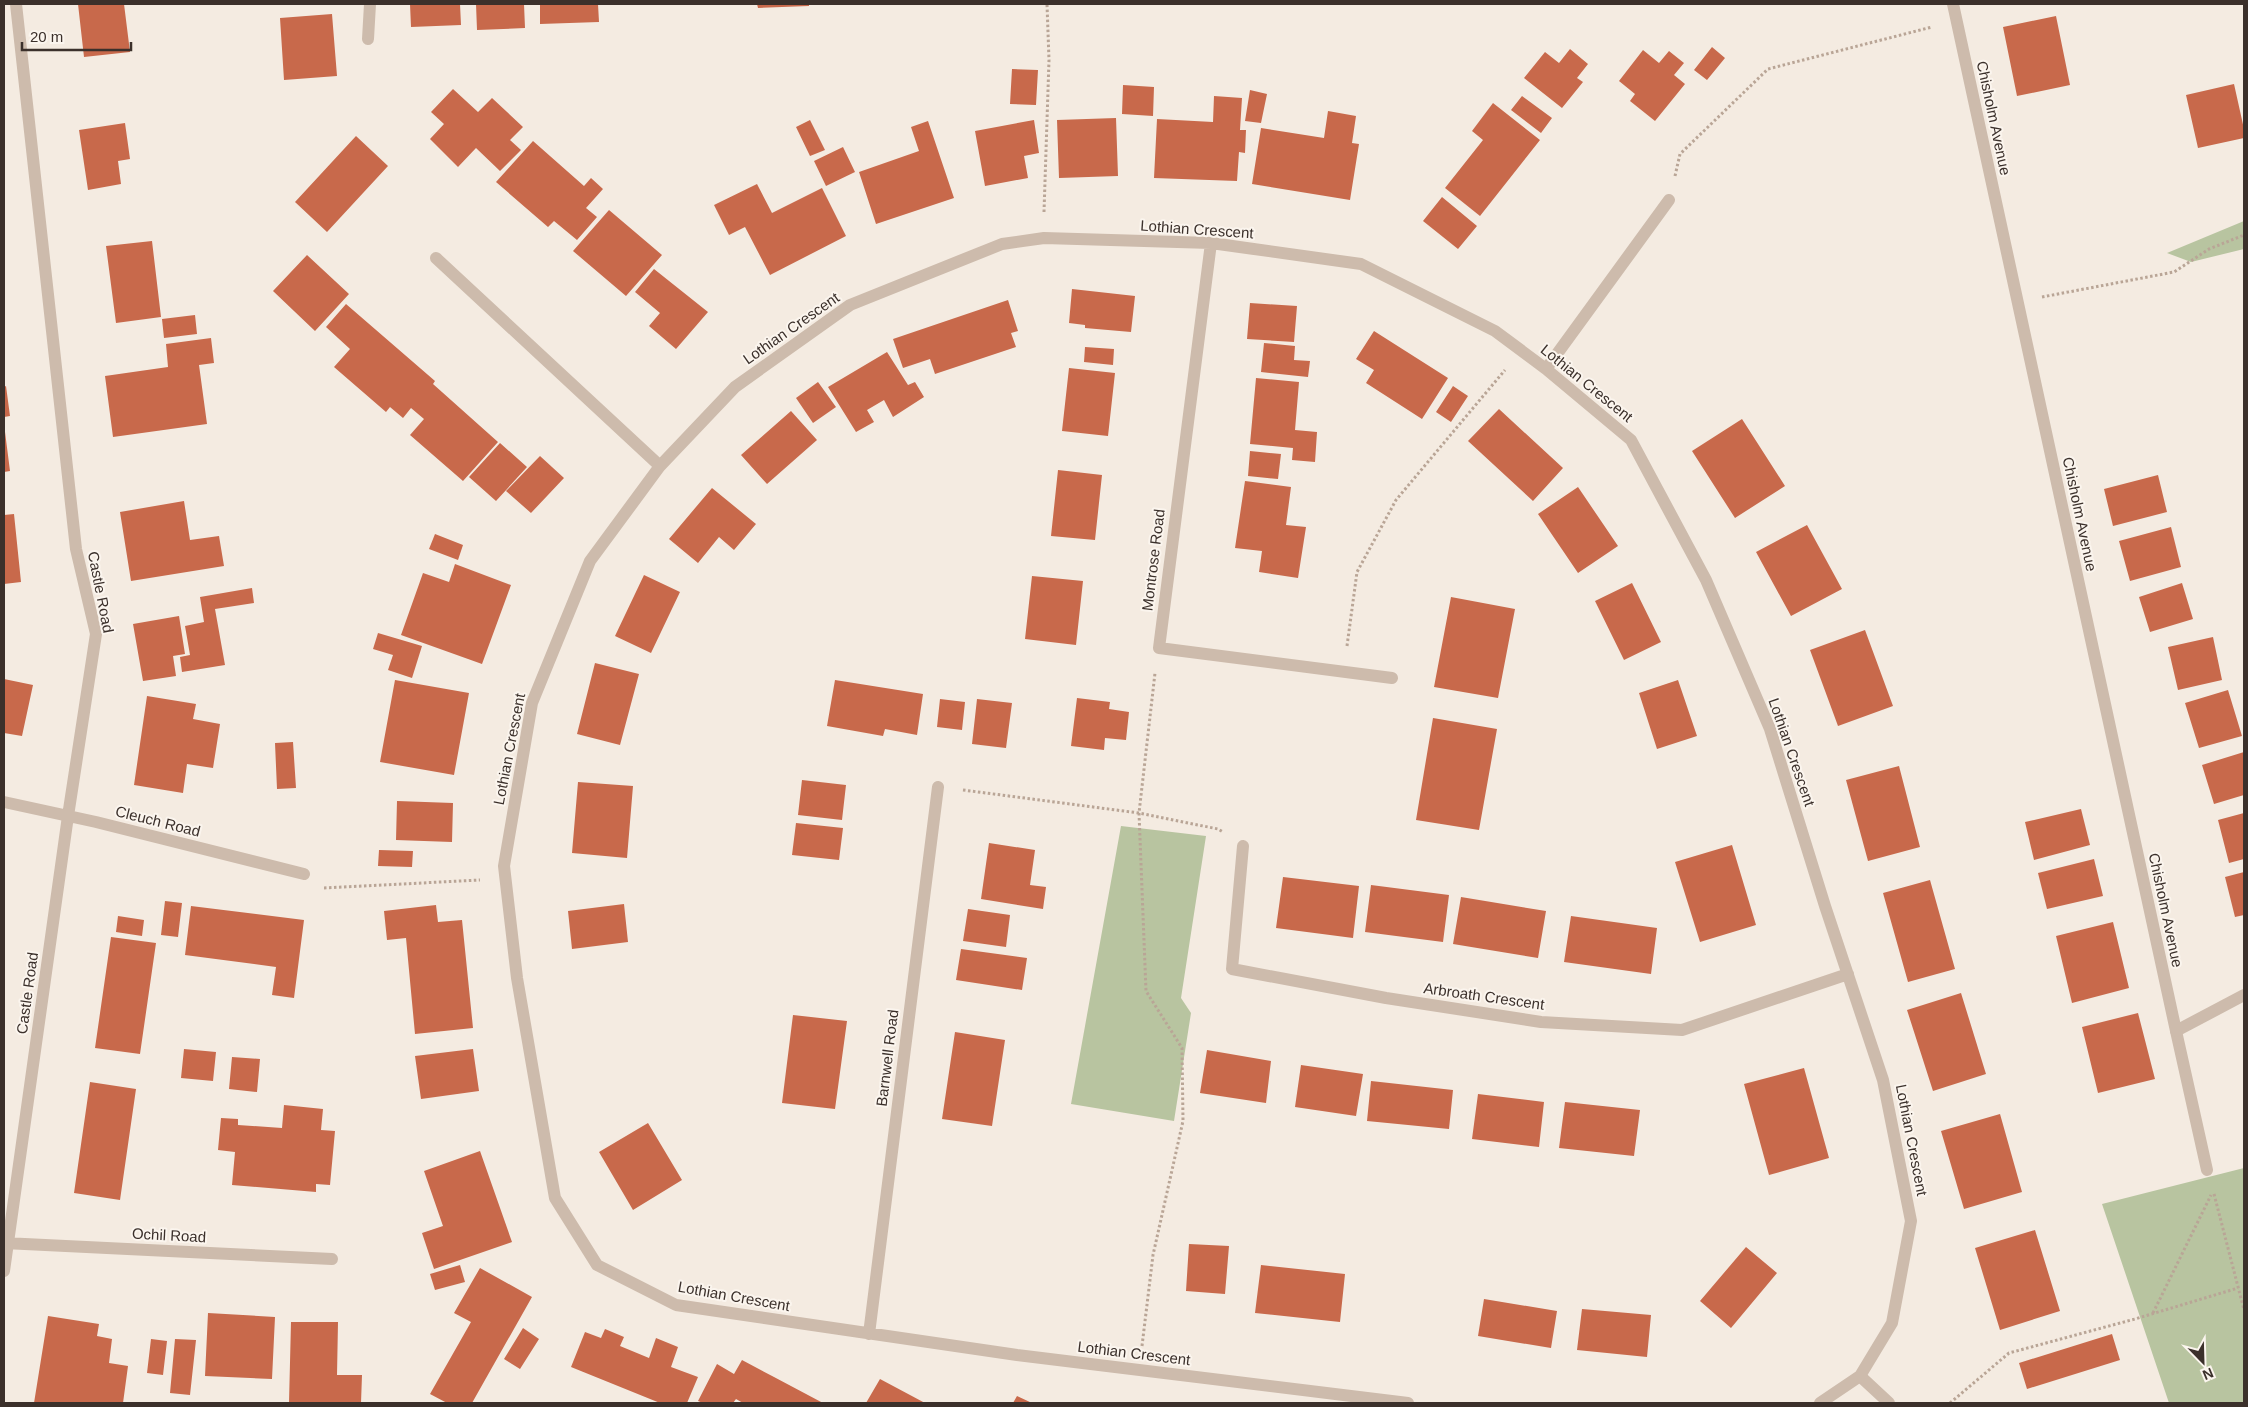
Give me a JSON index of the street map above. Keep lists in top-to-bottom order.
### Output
{
  "streets": {
    "street": [
      "Chisholm Avenue",
      "Lothian Crescent",
      "Montrose Road",
      "Castle Road",
      "Cleuch Road",
      "Arbroath Crescent",
      "Barnwell Road",
      "Ochil Road"
    ]
  },
  "crossings": [
    ["Lothian Crescent", "Montrose Road"],
    ["Lothian Crescent", "Arbroath Crescent"],
    ["Lothian Crescent", "Barnwell Road"],
    ["Castle Road", "Cleuch Road"],
    ["Castle Road", "Ochil Road"]
  ],
  "scale_bar": "20 m",
  "north": "bottom right"
}
